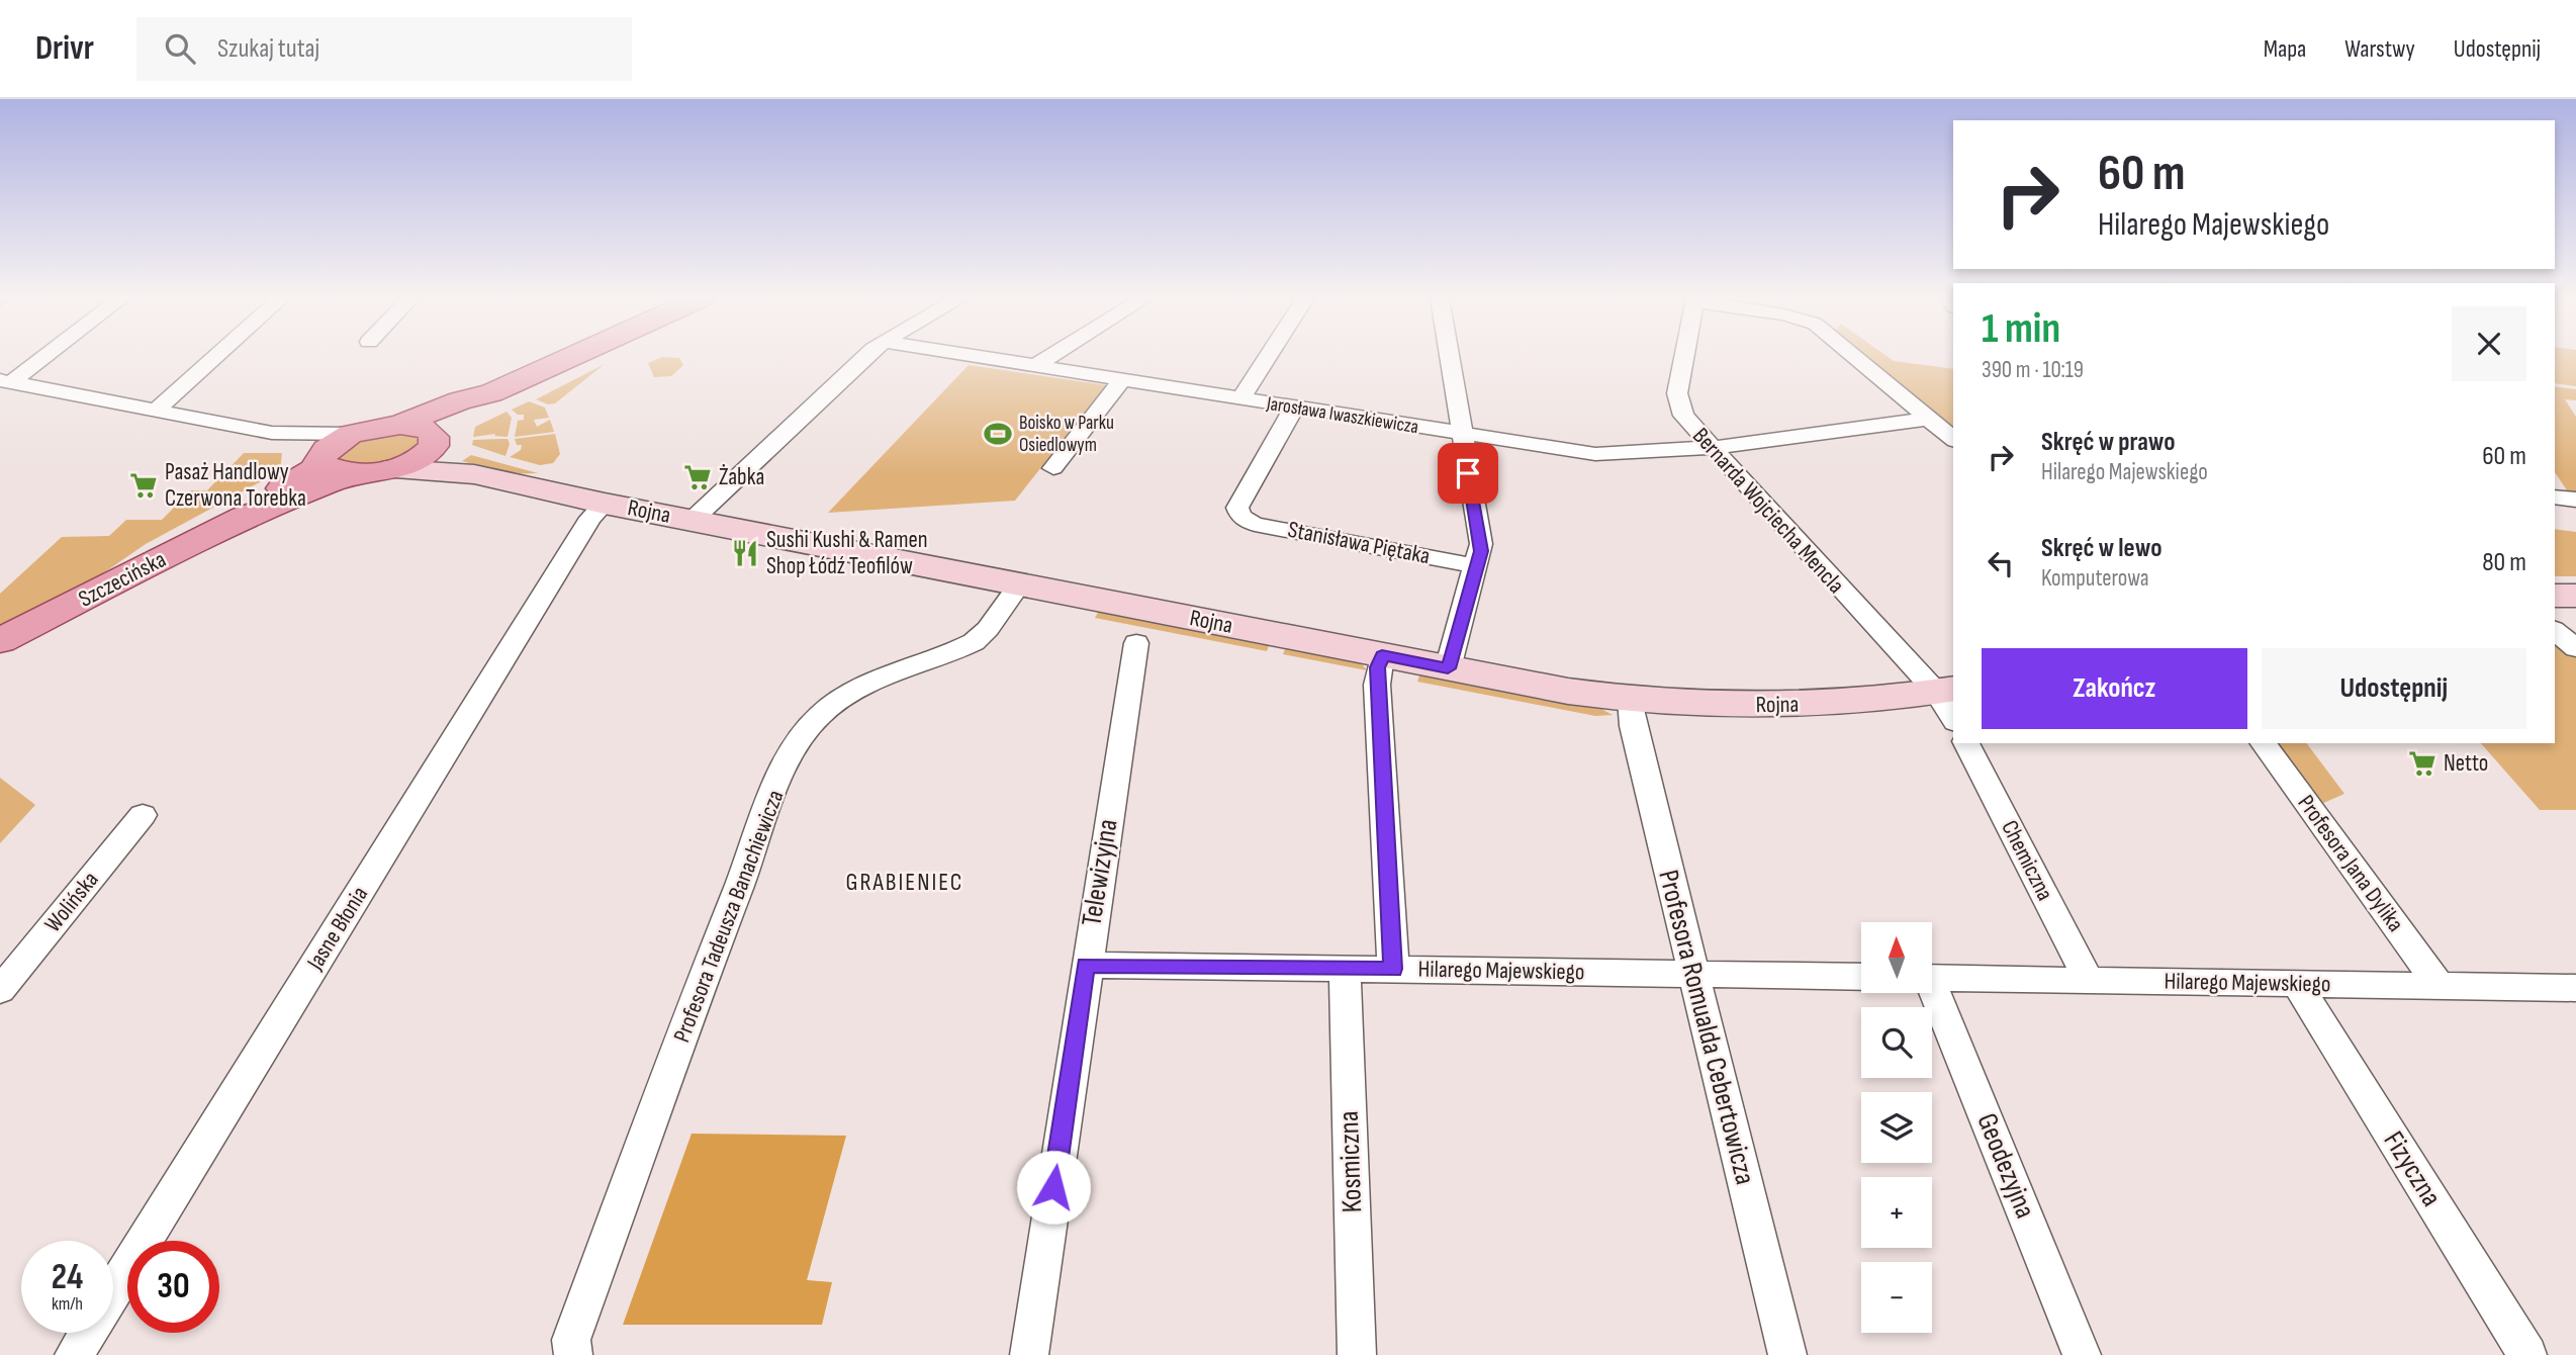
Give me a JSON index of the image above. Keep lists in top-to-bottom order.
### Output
{
  "streets": {
    "main road": ["Szczecińska"],
    "street": [
      "Jarosława Iwaszkiewicza",
      "Bernarda Wojciecha Mencla",
      "Rojna",
      "Stanisława Piętaka",
      "Chemiczna",
      "Profesora Jana Dylika",
      "Telewizyjna",
      "Wolińska",
      "Profesora Tadeusza Banachiewicza",
      "Jasne Błonia",
      "Hilarego Majewskiego",
      "Profesora Romualda Cebertowicza",
      "Kosmiczna",
      "Geodezyjna",
      "Fizyczna"
    ]
  },
  "crossings": [
    ["Jarosława Iwaszkiewicza", "Bernarda Wojciecha Mencla"],
    ["Jarosława Iwaszkiewicza", "Stanisława Piętaka"],
    ["Bernarda Wojciecha Mencla", "Rojna"],
    ["Rojna", "Szczecińska"],
    ["Rojna", "Profesora Tadeusza Banachiewicza"],
    ["Rojna", "Jasne Błonia"],
    ["Rojna", "Profesora Romualda Cebertowicza"],
    ["Chemiczna", "Hilarego Majewskiego"],
    ["Profesora Jana Dylika", "Hilarego Majewskiego"],
    ["Telewizyjna", "Hilarego Majewskiego"],
    ["Hilarego Majewskiego", "Profesora Romualda Cebertowicza"],
    ["Hilarego Majewskiego", "Kosmiczna"],
    ["Hilarego Majewskiego", "Fizyczna"]
  ],
  "districts": ["GRABIENIEC"],
  "places": {
    "sports": ["Boisko w Parku Osiedlowym"],
    "supermarket": ["Żabka", "Pasaż Handlowy Czerwona Torebka", "Netto"],
    "restaurant": ["Sushi Kushi & Ramen Shop Łódź Teofilów"]
  },
  "north": "top",
  "page": {
    "header": "Drivr",
    "search": "Szukaj tutaj",
    "nav": ["Mapa", "Warstwy", "Udostępnij"],
    "turn": ["60 m", "Hilarego Majewskiego"],
    "heading": ["1 min", "390 m · 10:19"],
    "list": [
      {
        "name": "Skręć w prawo",
        "note": "Hilarego Majewskiego",
        "value": "60 m"
      },
      {
        "name": "Skręć w lewo",
        "note": "Komputerowa",
        "value": "80 m"
      }
    ],
    "buttons": ["Zakończ", "Udostępnij"],
    "map_buttons": ["+", "−"],
    "speed": "24 km/h",
    "limit": "30"
  }
}
